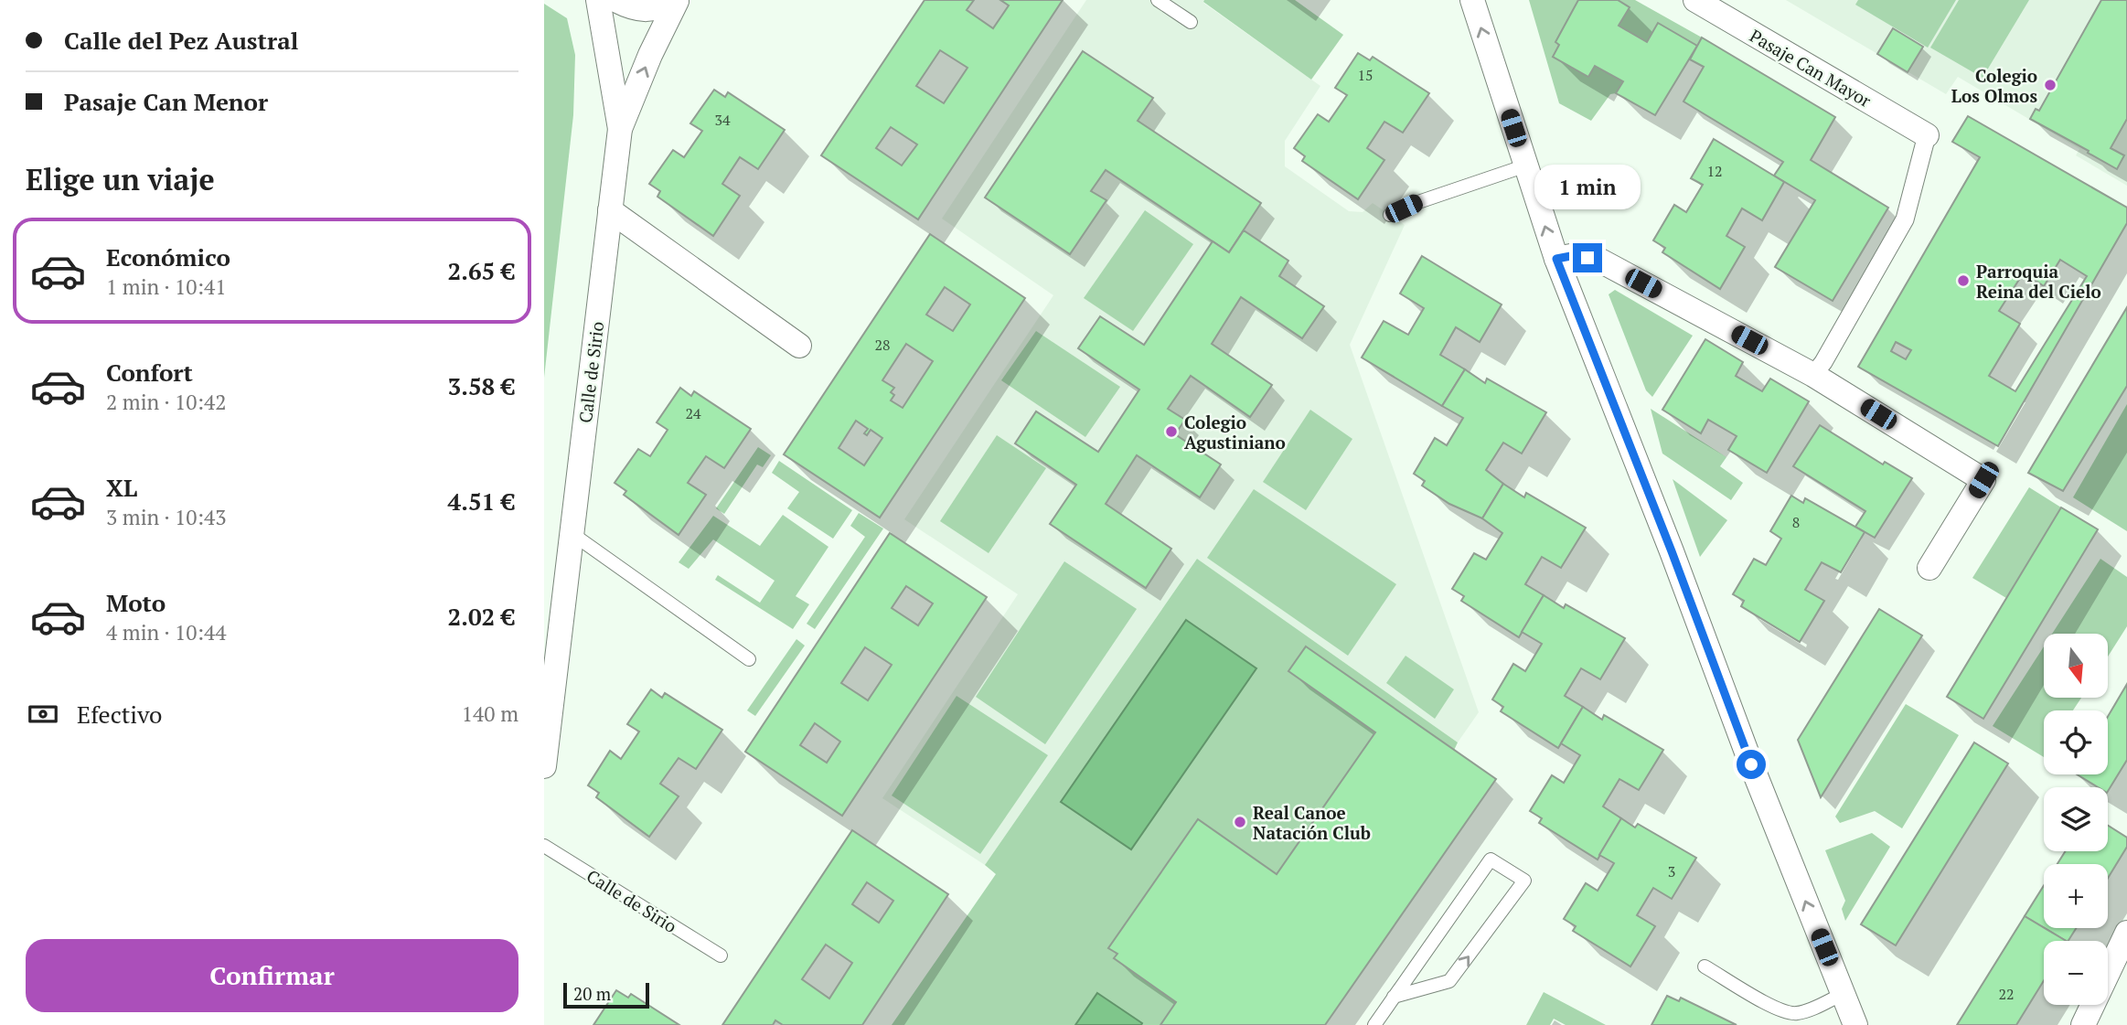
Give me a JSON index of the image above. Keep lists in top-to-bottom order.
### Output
{
  "streets": {
    "street": ["Pasaje Can Mayor", "Calle de Sirio"]
  },
  "places": [
    "Colegio Los Olmos",
    "Parroquia Reina del Cielo",
    "Colegio Agustiniano",
    "Real Canoe Natación Club"
  ],
  "house_numbers": [
    "15",
    "34",
    "12",
    "28",
    "24",
    "8",
    "3",
    "22"
  ],
  "scale_bar": "20 m",
  "north": "bottom",
  "page": {
    "banner": ["Calle del Pez Austral", "Pasaje Can Menor"],
    "heading": "Elige un viaje",
    "bubble": "1 min",
    "list": [
      {
        "name": "Económico",
        "note": "1 min · 10:41",
        "value": "2.65 €"
      },
      {
        "name": "Confort",
        "note": "2 min · 10:42",
        "value": "3.58 €"
      },
      {
        "name": "XL",
        "note": "3 min · 10:43",
        "value": "4.51 €"
      },
      {
        "name": "Moto",
        "note": "4 min · 10:44",
        "value": "2.02 €"
      }
    ],
    "map_buttons": ["+", "−"],
    "pay": ["Efectivo", "140 m"],
    "buttons": "Confirmar",
    "scale": "20 m"
  }
}
